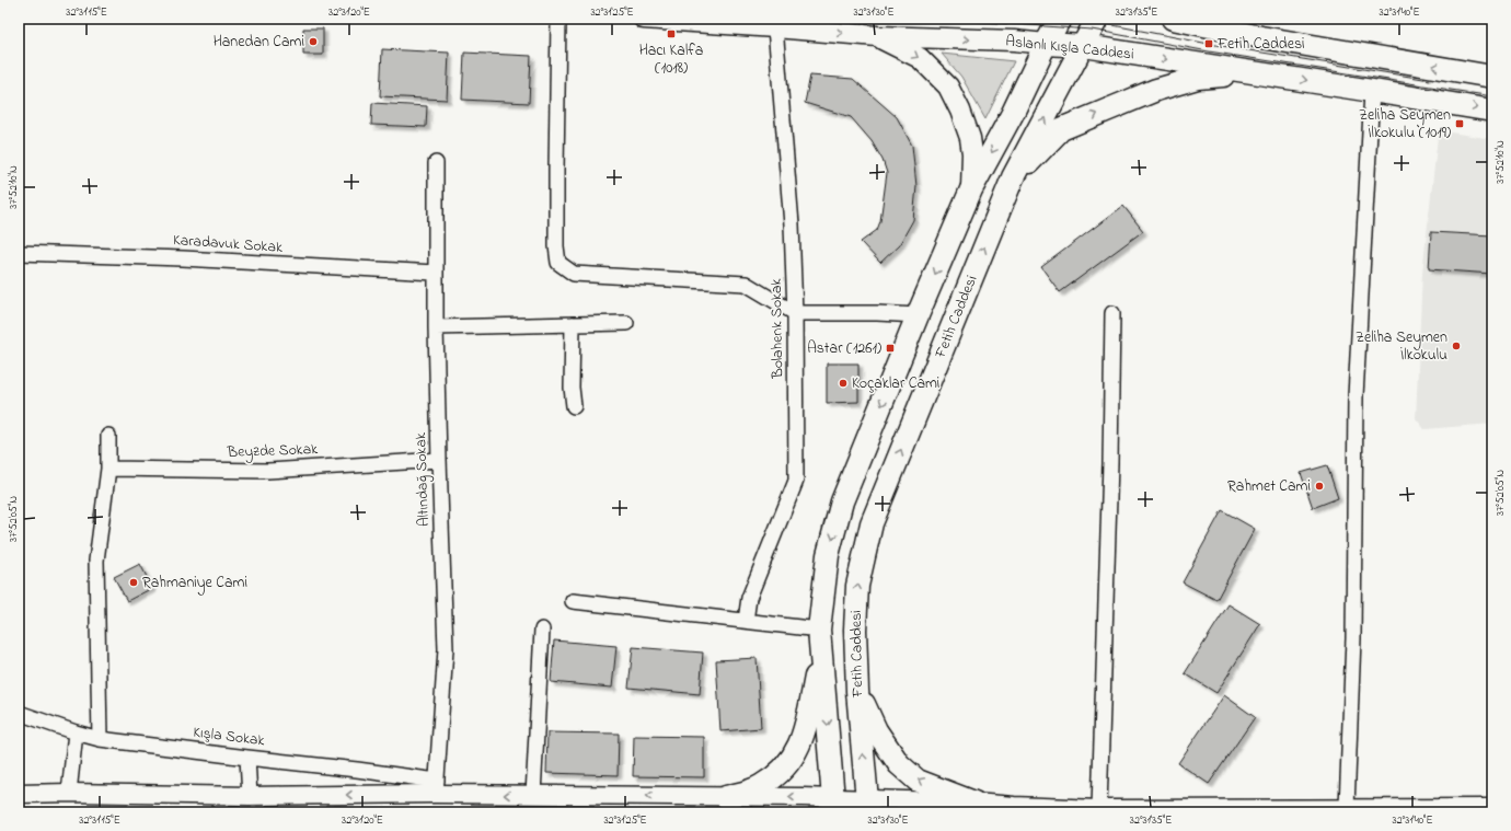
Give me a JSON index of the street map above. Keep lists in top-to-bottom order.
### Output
{
  "streets": {
    "main road": ["Aslanlı Kışla Caddesi", "Fetih Caddesi"],
    "street": [
      "Karadavuk Sokak",
      "Bolahenk Sokak",
      "Beyzde Sokak",
      "Altındağ Sokak",
      "Kışla Sokak"
    ]
  },
  "crossings": [
    ["Aslanlı Kışla Caddesi", "Fetih Caddesi"],
    ["Aslanlı Kışla Caddesi", "Bolahenk Sokak"],
    ["Karadavuk Sokak", "Altındağ Sokak"],
    ["Beyzde Sokak", "Altındağ Sokak"],
    ["Altındağ Sokak", "Kışla Sokak"]
  ],
  "places": {
    "transit": [
      "Hacı Kalfa (1018)",
      "Fetih Caddesi",
      "Zeliha Seymen İlkokulu (1019)",
      "Astar (1261)"
    ],
    "other": [
      "Hanedan Cami",
      "Zeliha Seymen İlkokulu",
      "Koçaklar Cami",
      "Rahmet Cami",
      "Rahmaniye Cami"
    ]
  },
  "coordinates": [
    "32°31'15\"E",
    "32°31'20\"E",
    "32°31'25\"E",
    "32°31'30\"E",
    "32°31'35\"E",
    "32°31'40\"E",
    "37°52'10\"N",
    "37°52'05\"N"
  ]
}
